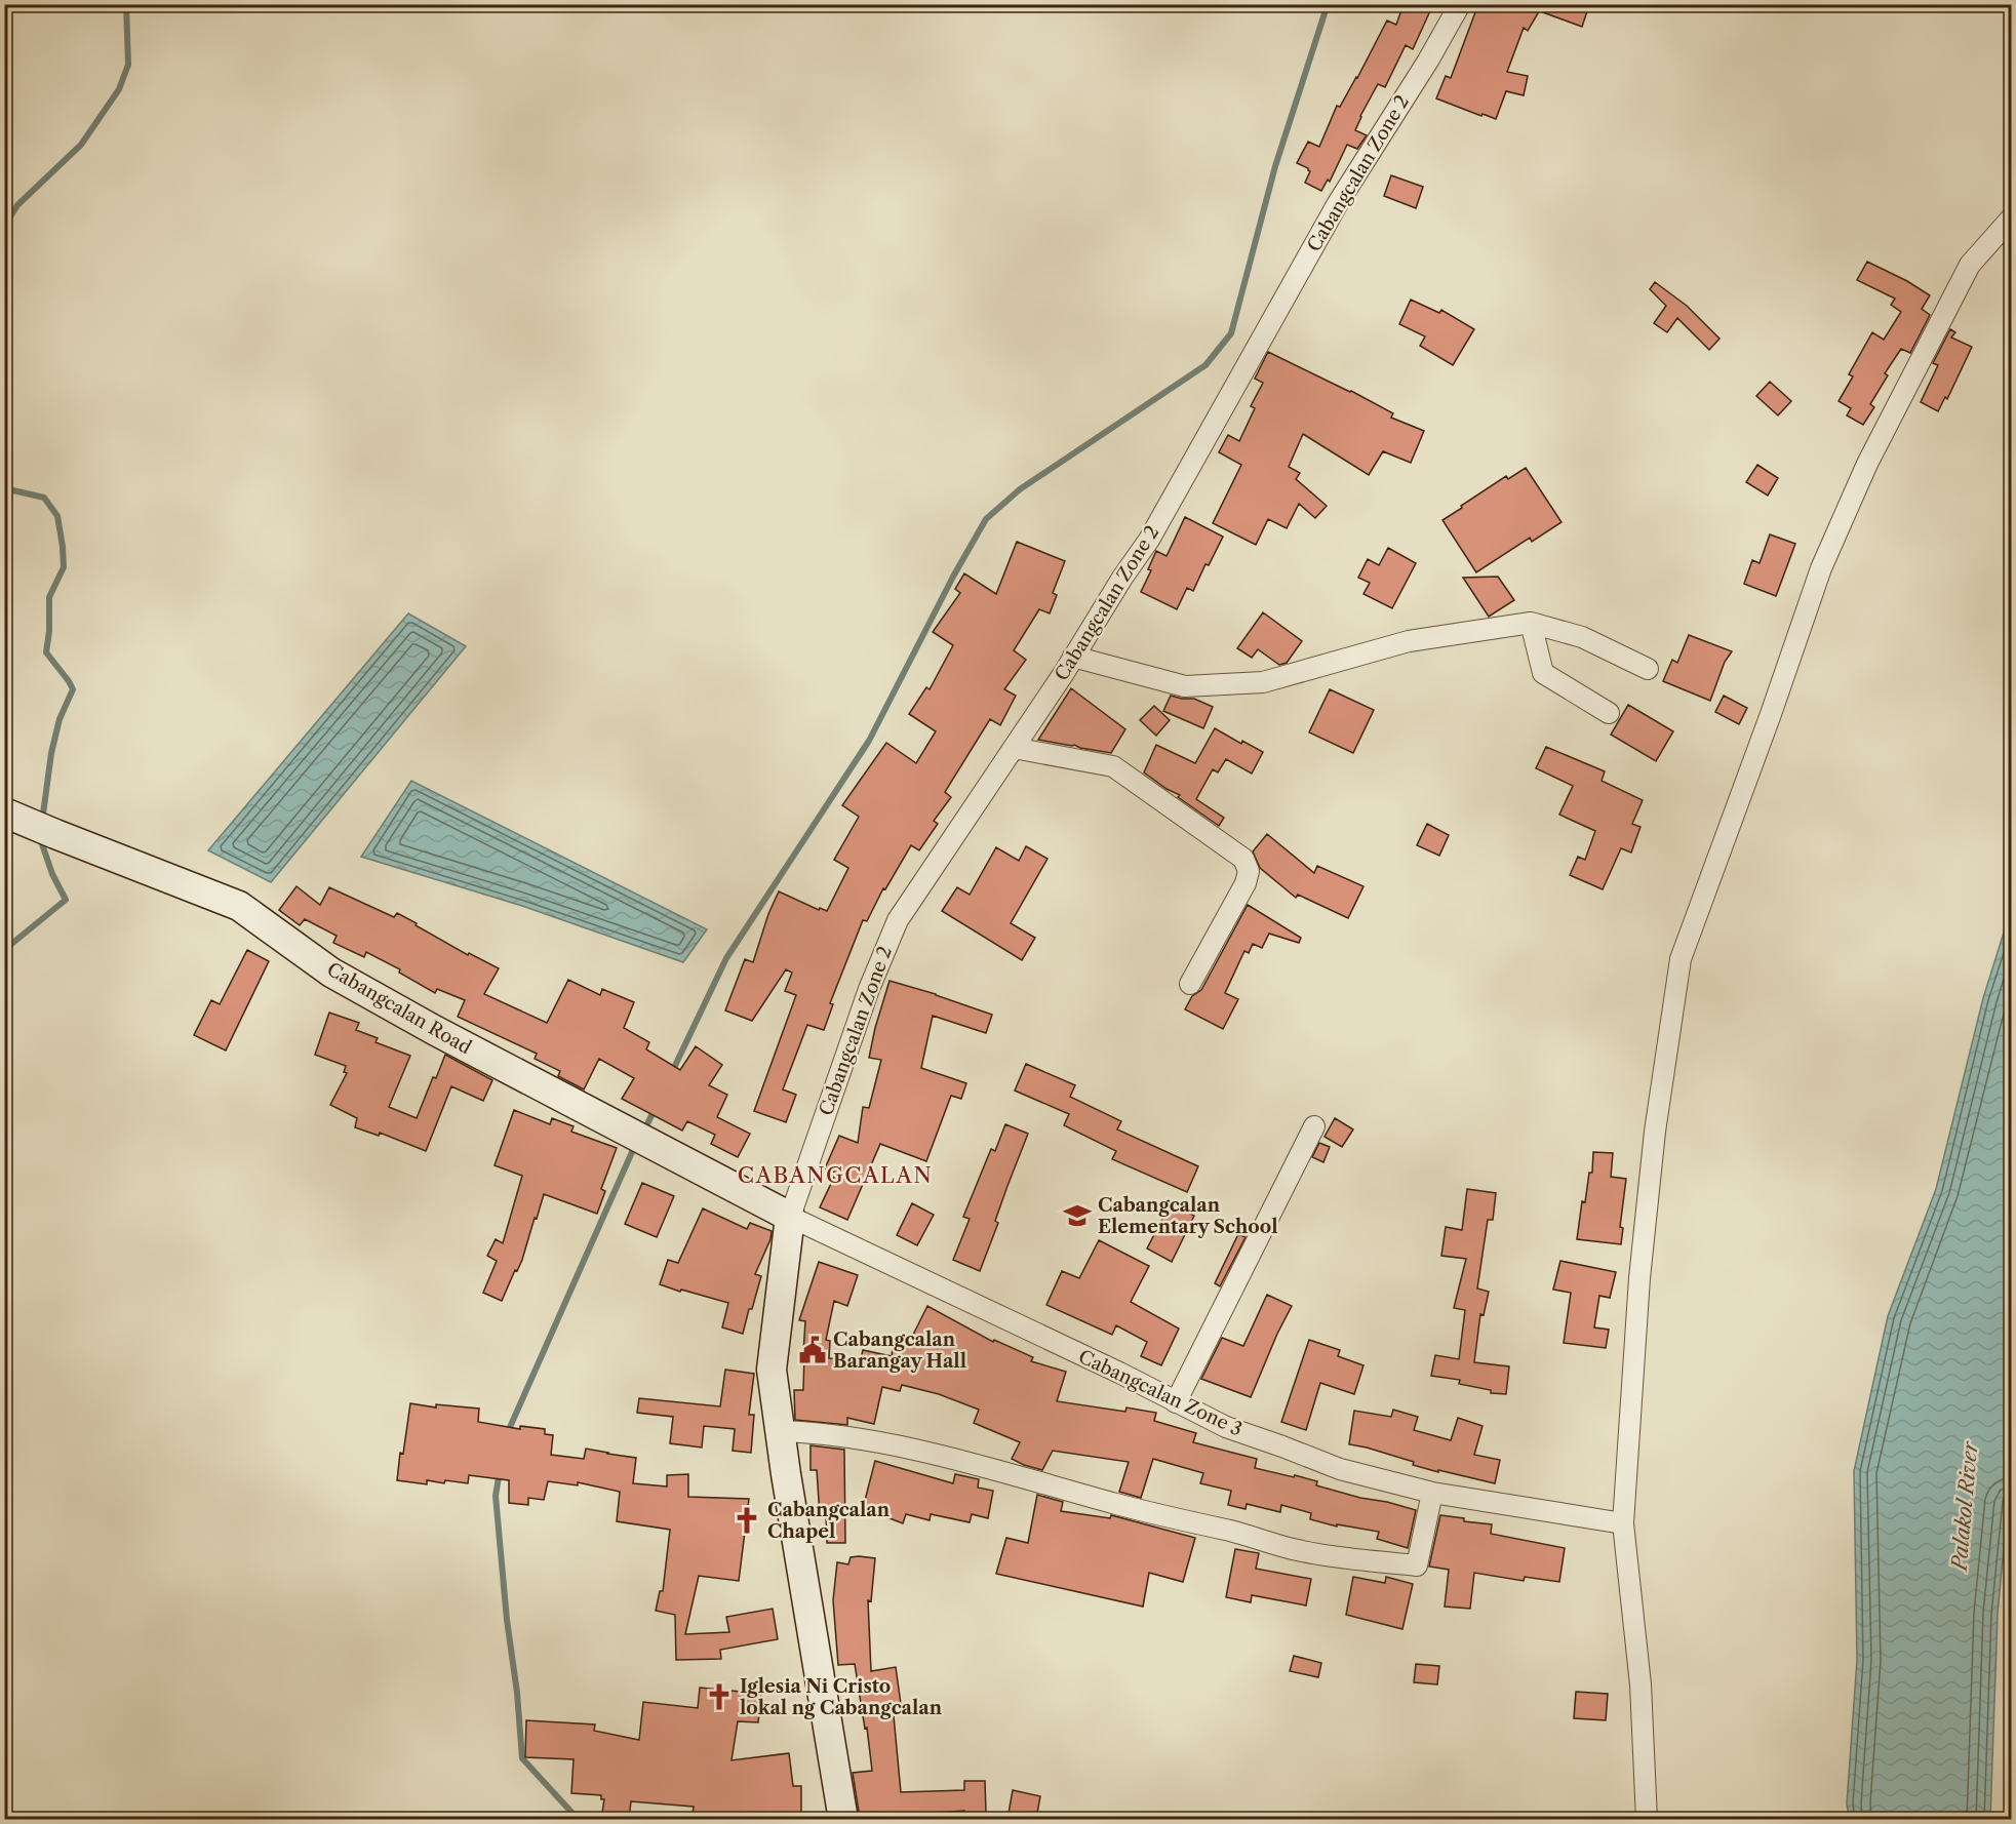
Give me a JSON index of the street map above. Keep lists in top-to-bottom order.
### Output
{
  "streets": {
    "street": ["Cabangcalan Zone 2", "Cabangcalan Road", "Cabangcalan Zone 3"]
  },
  "crossings": [
    ["Cabangcalan Zone 2", "Cabangcalan Road"],
    ["Cabangcalan Zone 2", "Cabangcalan Zone 3"],
    ["Cabangcalan Road", "Cabangcalan Zone 3"]
  ],
  "districts": ["CABANGCALAN"],
  "water": ["Palakol River"],
  "places": {
    "school or university": ["Cabangcalan Elementary School"],
    "public building": ["Cabangcalan Barangay Hall"],
    "church": ["Cabangcalan Chapel", "Iglesia Ni Cristo lokal ng Cabangcalan"]
  }
}
